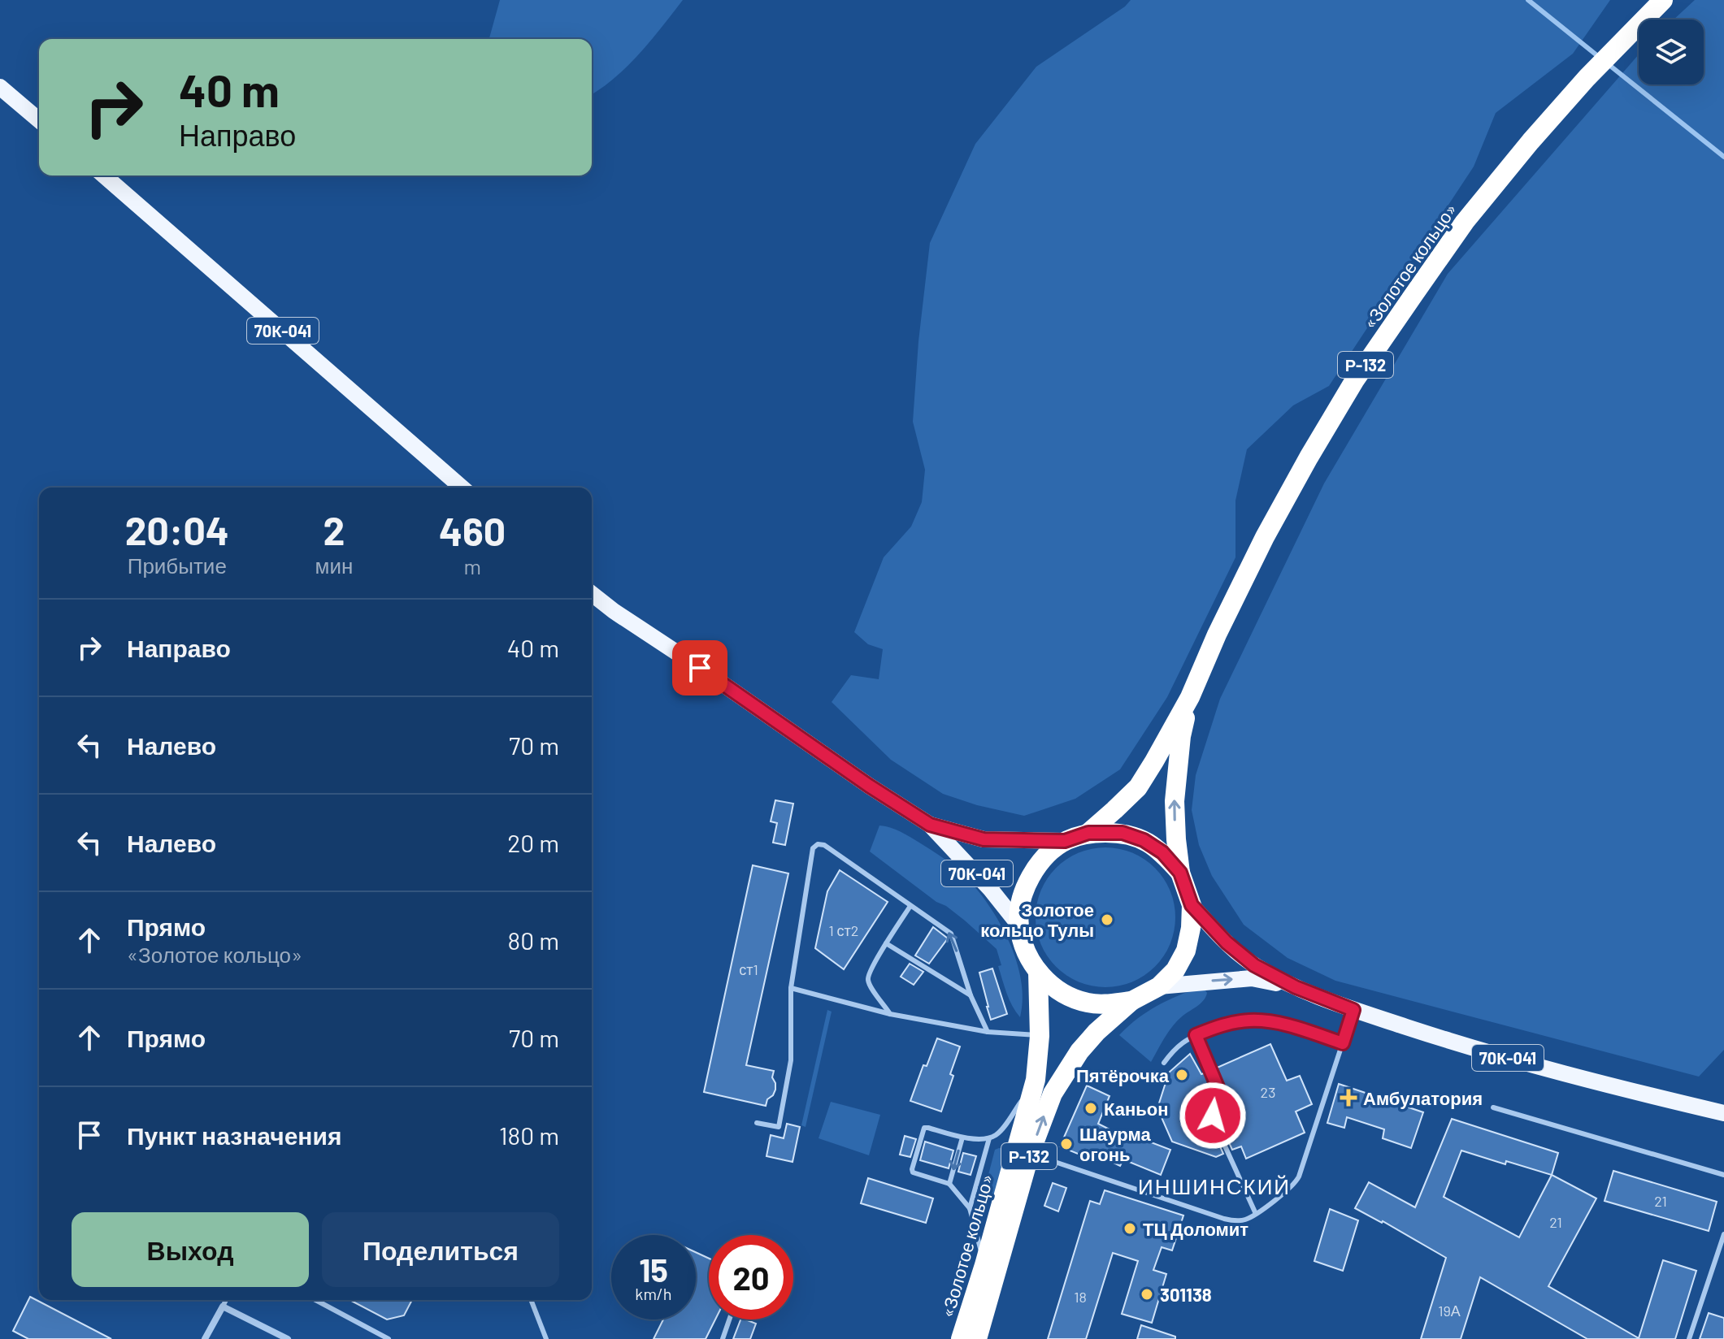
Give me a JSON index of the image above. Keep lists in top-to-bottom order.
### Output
{
  "streets": {
    "highway": ["«Золотое кольцо»", "Р-132"],
    "main road": ["70К-041"]
  },
  "crossings": [
    ["«Золотое кольцо»", "70К-041"]
  ],
  "districts": ["ИНШИНСКИЙ"],
  "places": {
    "other": [
      "Золотое кольцо Тулы",
      "Пятёрочка",
      "Каньон",
      "Шаурма огонь",
      "ТЦ Доломит",
      "301138"
    ],
    "health": ["Амбулатория"]
  },
  "house_numbers": [
    "1 ст2",
    "ст1",
    "23",
    "21",
    "21",
    "18",
    "19А"
  ],
  "page": {
    "turn": ["40 m", "Направо"],
    "eta": [
      "20:04",
      "Прибытие",
      "2",
      "мин",
      "460",
      "m"
    ],
    "list": [
      {
        "name": "Направо",
        "value": "40 m"
      },
      {
        "name": "Налево",
        "value": "70 m"
      },
      {
        "name": "Налево",
        "value": "20 m"
      },
      {
        "name": "Прямо",
        "note": "«Золотое кольцо»",
        "value": "80 m"
      },
      {
        "name": "Прямо",
        "value": "70 m"
      },
      {
        "name": "Пункт назначения",
        "value": "180 m"
      }
    ],
    "buttons": ["Выход", "Поделиться"],
    "speed": "15 km/h",
    "limit": "20"
  }
}
